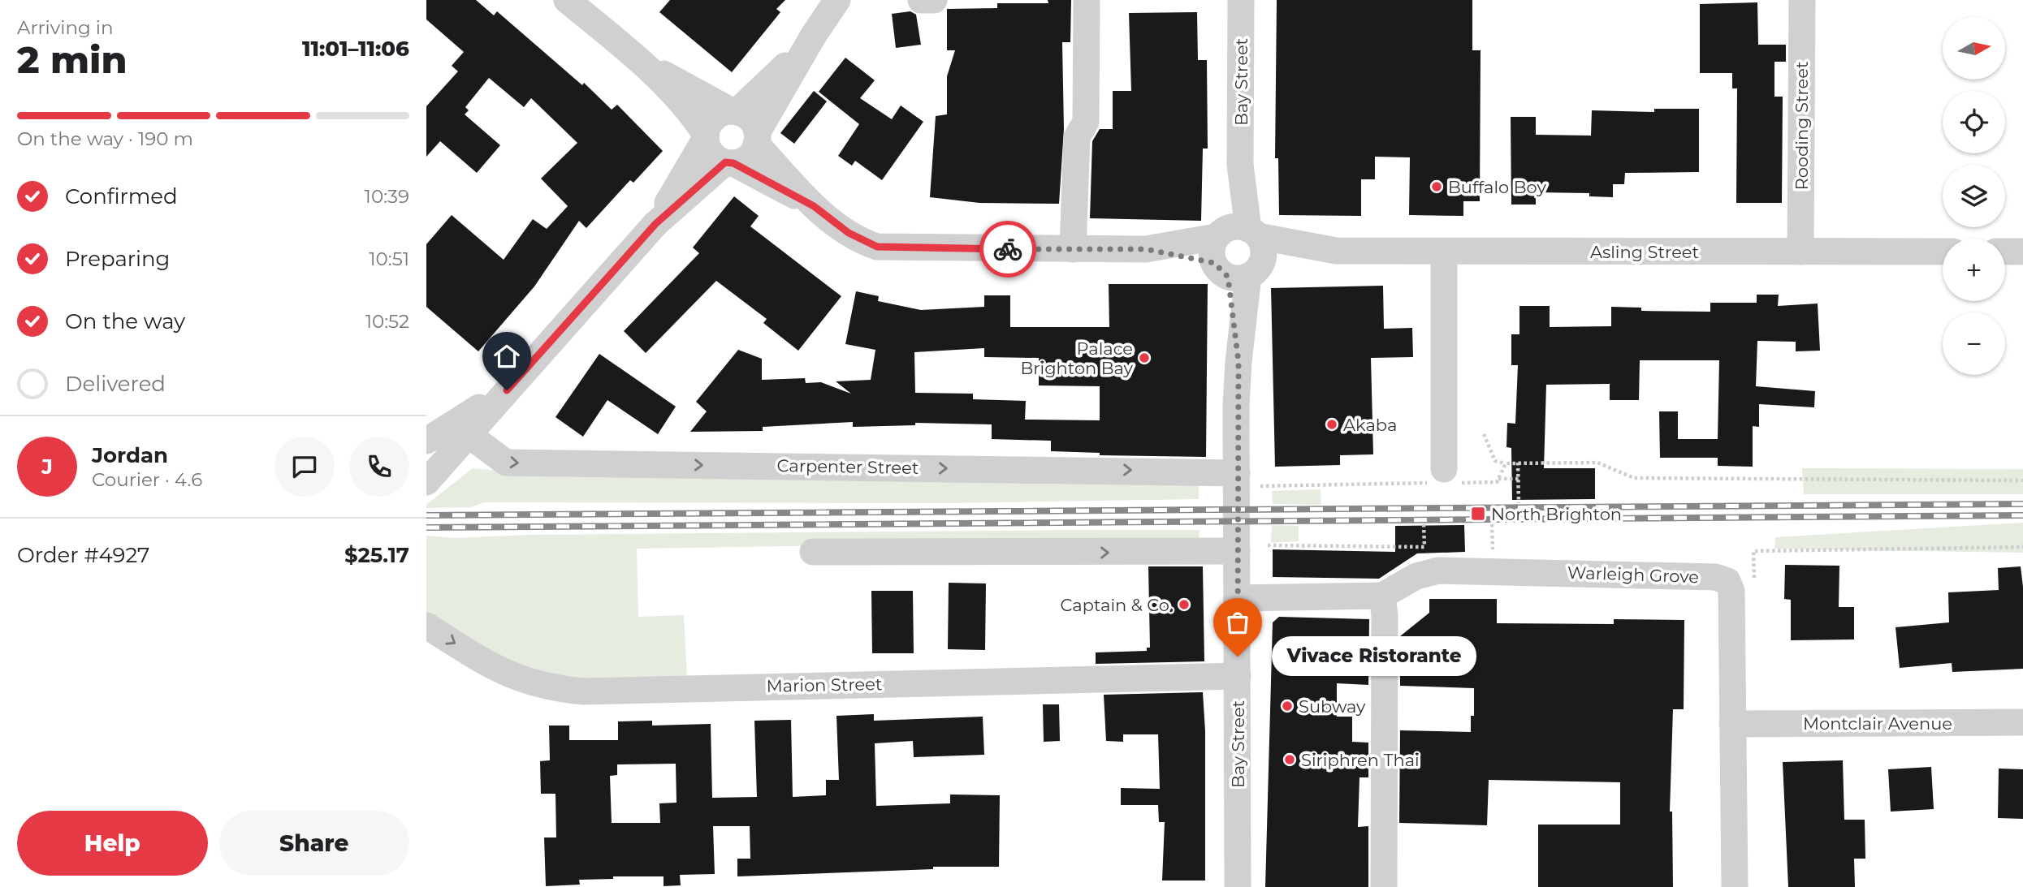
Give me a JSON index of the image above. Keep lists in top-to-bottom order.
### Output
{
  "streets": {
    "street": [
      "Bay Street",
      "Rooding Street",
      "Asling Street",
      "Carpenter Street",
      "Warleigh Grove",
      "Marion Street",
      "Montclair Avenue"
    ]
  },
  "crossings": [
    ["Bay Street", "Asling Street"],
    ["Bay Street", "Carpenter Street"],
    ["Bay Street", "Warleigh Grove"],
    ["Bay Street", "Marion Street"],
    ["Rooding Street", "Asling Street"]
  ],
  "places": {
    "other": [
      "Buffalo Boy",
      "Palace Brighton Bay",
      "Akaba",
      "Captain & Co.",
      "Vivace Ristorante",
      "Subway",
      "Siriphren Thai"
    ],
    "transit": ["North Brighton"]
  },
  "north": "right",
  "page": {
    "heading": ["2 min", "Arriving in", "11:01–11:06"],
    "panel": [
      "Jordan",
      "Courier · 4.6",
      "Order #4927",
      "$25.17"
    ],
    "map_buttons": ["+", "−"],
    "bar": "On the way · 190 m",
    "list": [
      ["Confirmed", "10:39"],
      ["Preparing", "10:51"],
      ["On the way", "10:52"],
      "Delivered"
    ],
    "round": "J",
    "bubble": "Vivace Ristorante",
    "buttons": ["Help", "Share"]
  }
}
